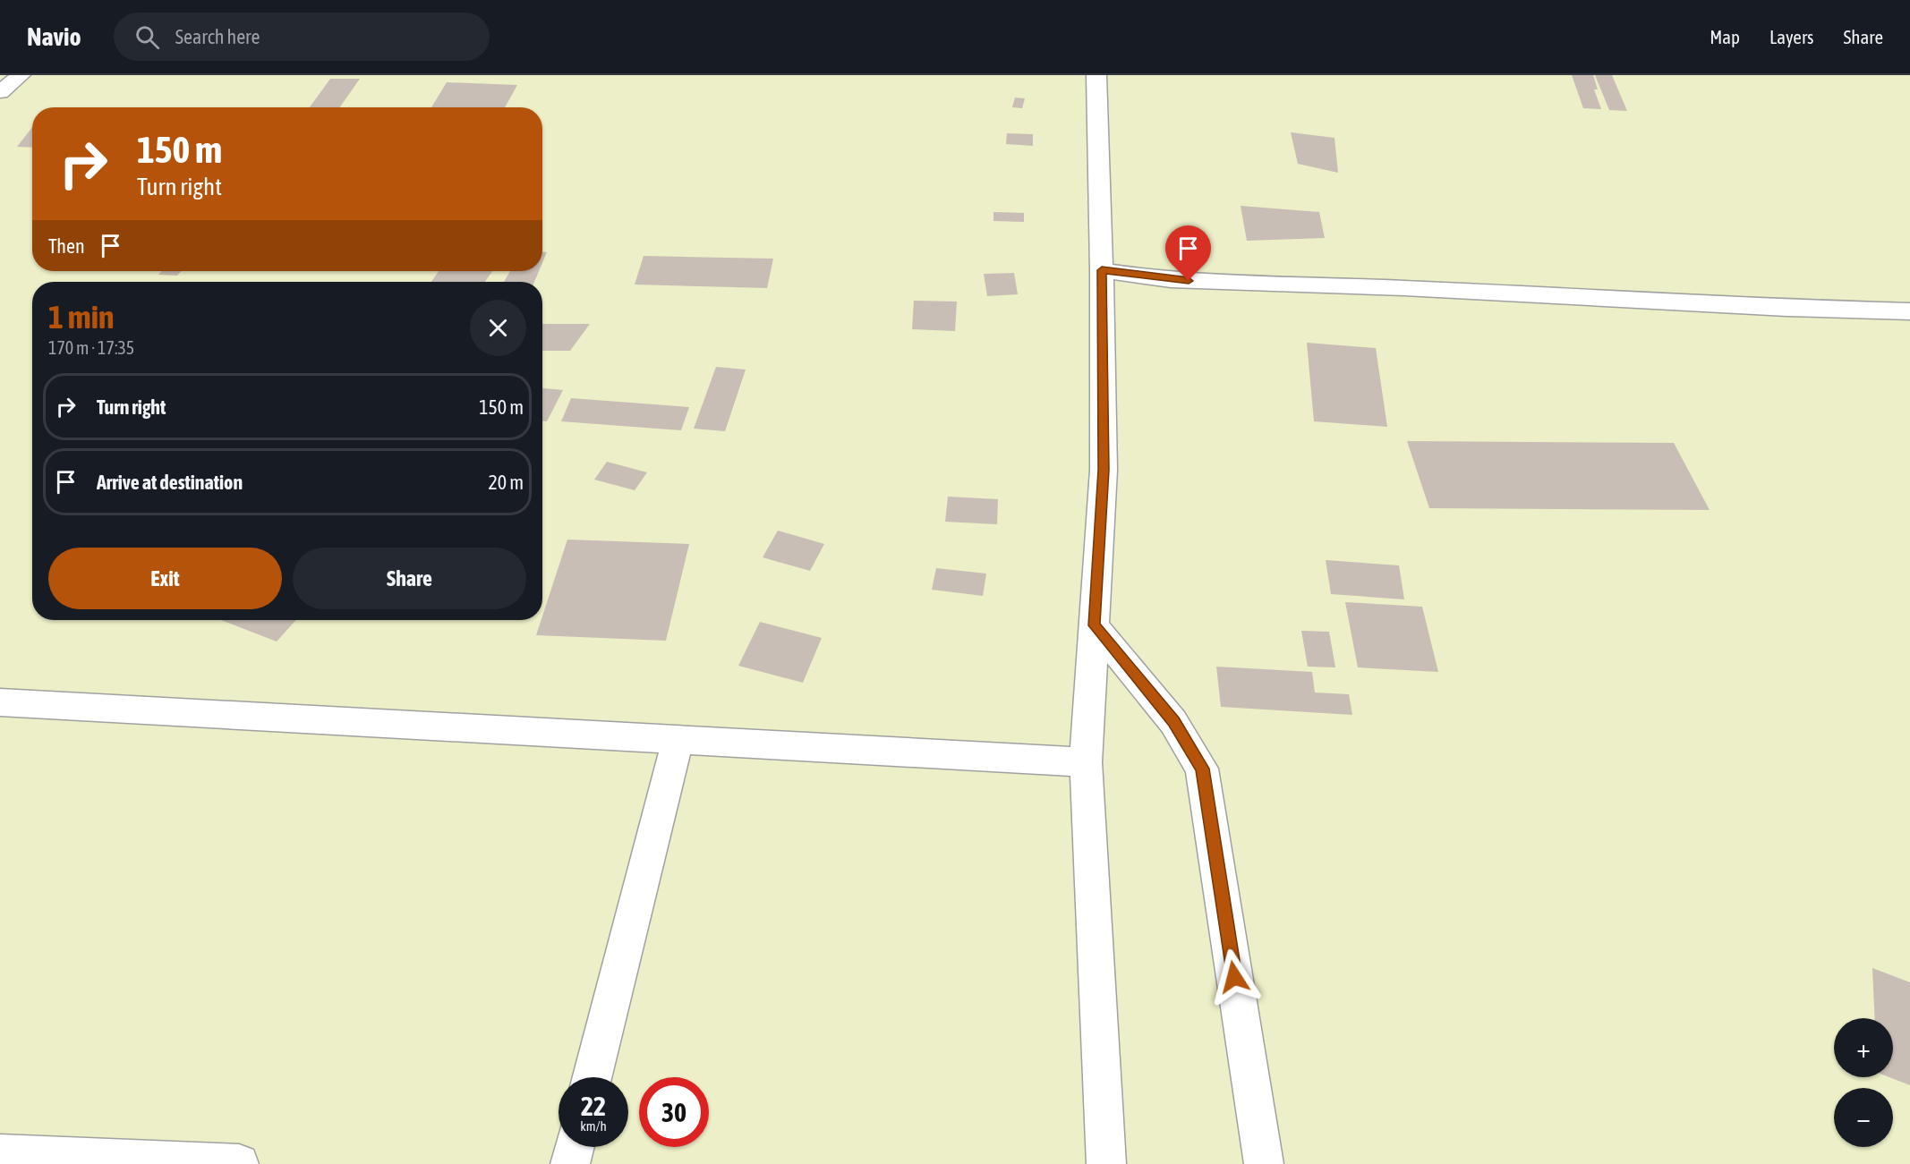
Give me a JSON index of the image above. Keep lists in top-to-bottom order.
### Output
{
  "page": {
    "header": "Navio",
    "search": "Search here",
    "nav": ["Map", "Layers", "Share"],
    "turn": ["150 m", "Turn right"],
    "then": "Then",
    "heading": ["1 min", "170 m · 17:35"],
    "list": [
      {
        "name": "Turn right",
        "value": "150 m"
      },
      {
        "name": "Arrive at destination",
        "value": "20 m"
      }
    ],
    "buttons": ["Exit", "Share"],
    "map_buttons": ["+", "−"],
    "speed": "22 km/h",
    "limit": "30"
  }
}
